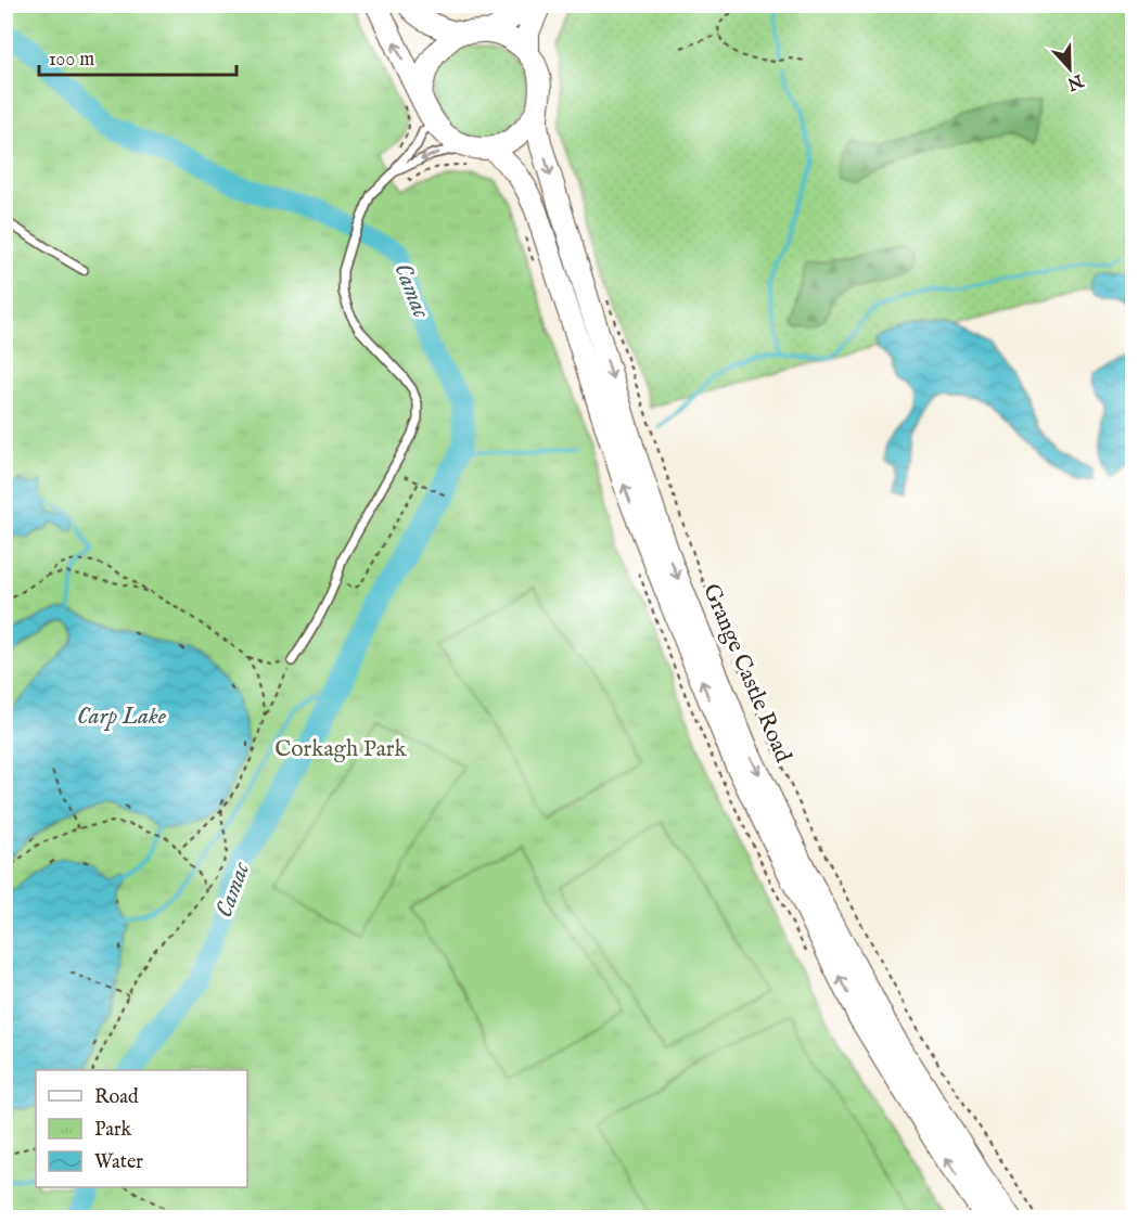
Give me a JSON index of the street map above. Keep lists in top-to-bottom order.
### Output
{
  "streets": {
    "main road": ["Grange Castle Road"]
  },
  "water": ["Camac", "Carp Lake"],
  "parks": ["Corkagh Park"],
  "legend": ["Road", "Park", "Water"],
  "scale_bar": "100 m",
  "north": "bottom"
}
